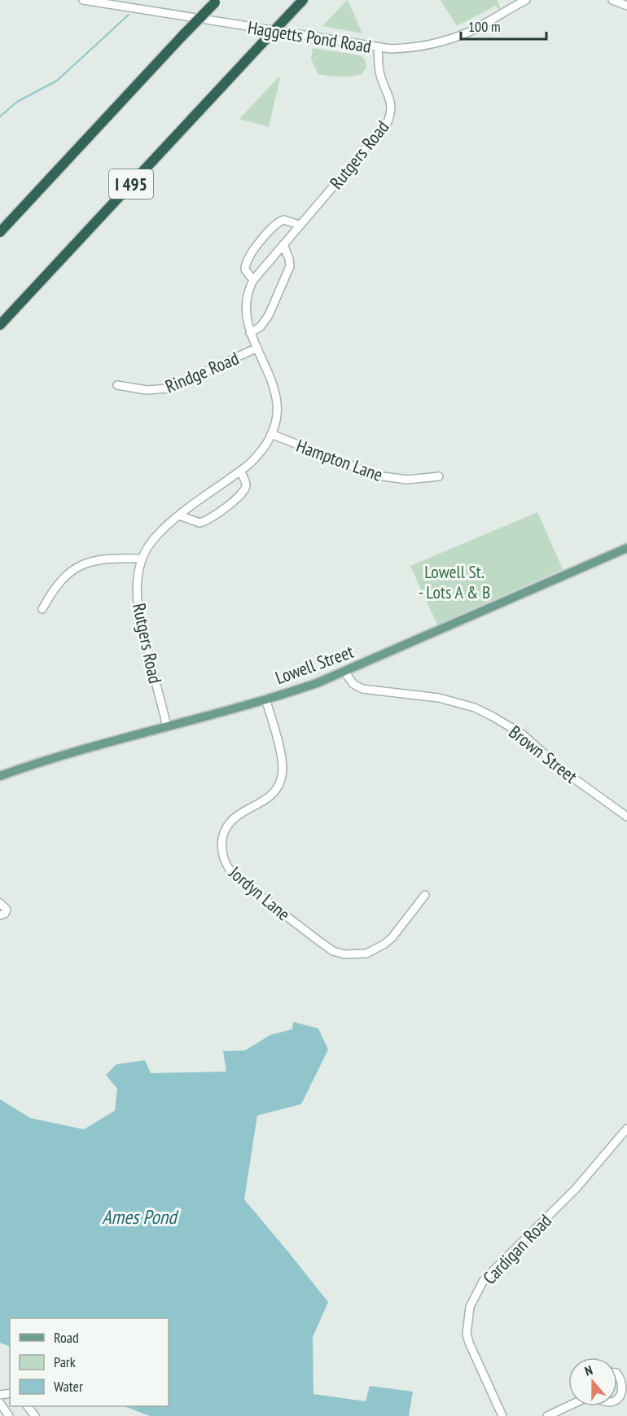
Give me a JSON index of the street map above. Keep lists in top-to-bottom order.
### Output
{
  "streets": {
    "highway": ["I 495"],
    "main road": ["Lowell Street"],
    "street": [
      "Haggetts Pond Road",
      "Rutgers Road",
      "Rindge Road",
      "Hampton Lane",
      "Brown Street",
      "Jordyn Lane",
      "Cardigan Road"
    ]
  },
  "crossings": [
    ["Haggetts Pond Road", "Rutgers Road"],
    ["Rutgers Road", "Rindge Road"],
    ["Rutgers Road", "Hampton Lane"],
    ["Rutgers Road", "Lowell Street"],
    ["Lowell Street", "Brown Street"],
    ["Lowell Street", "Jordyn Lane"]
  ],
  "water": ["Ames Pond"],
  "parks": ["Lowell St. - Lots A & B"],
  "legend": ["Road", "Park", "Water"],
  "scale_bar": "100 m",
  "north": "top"
}
